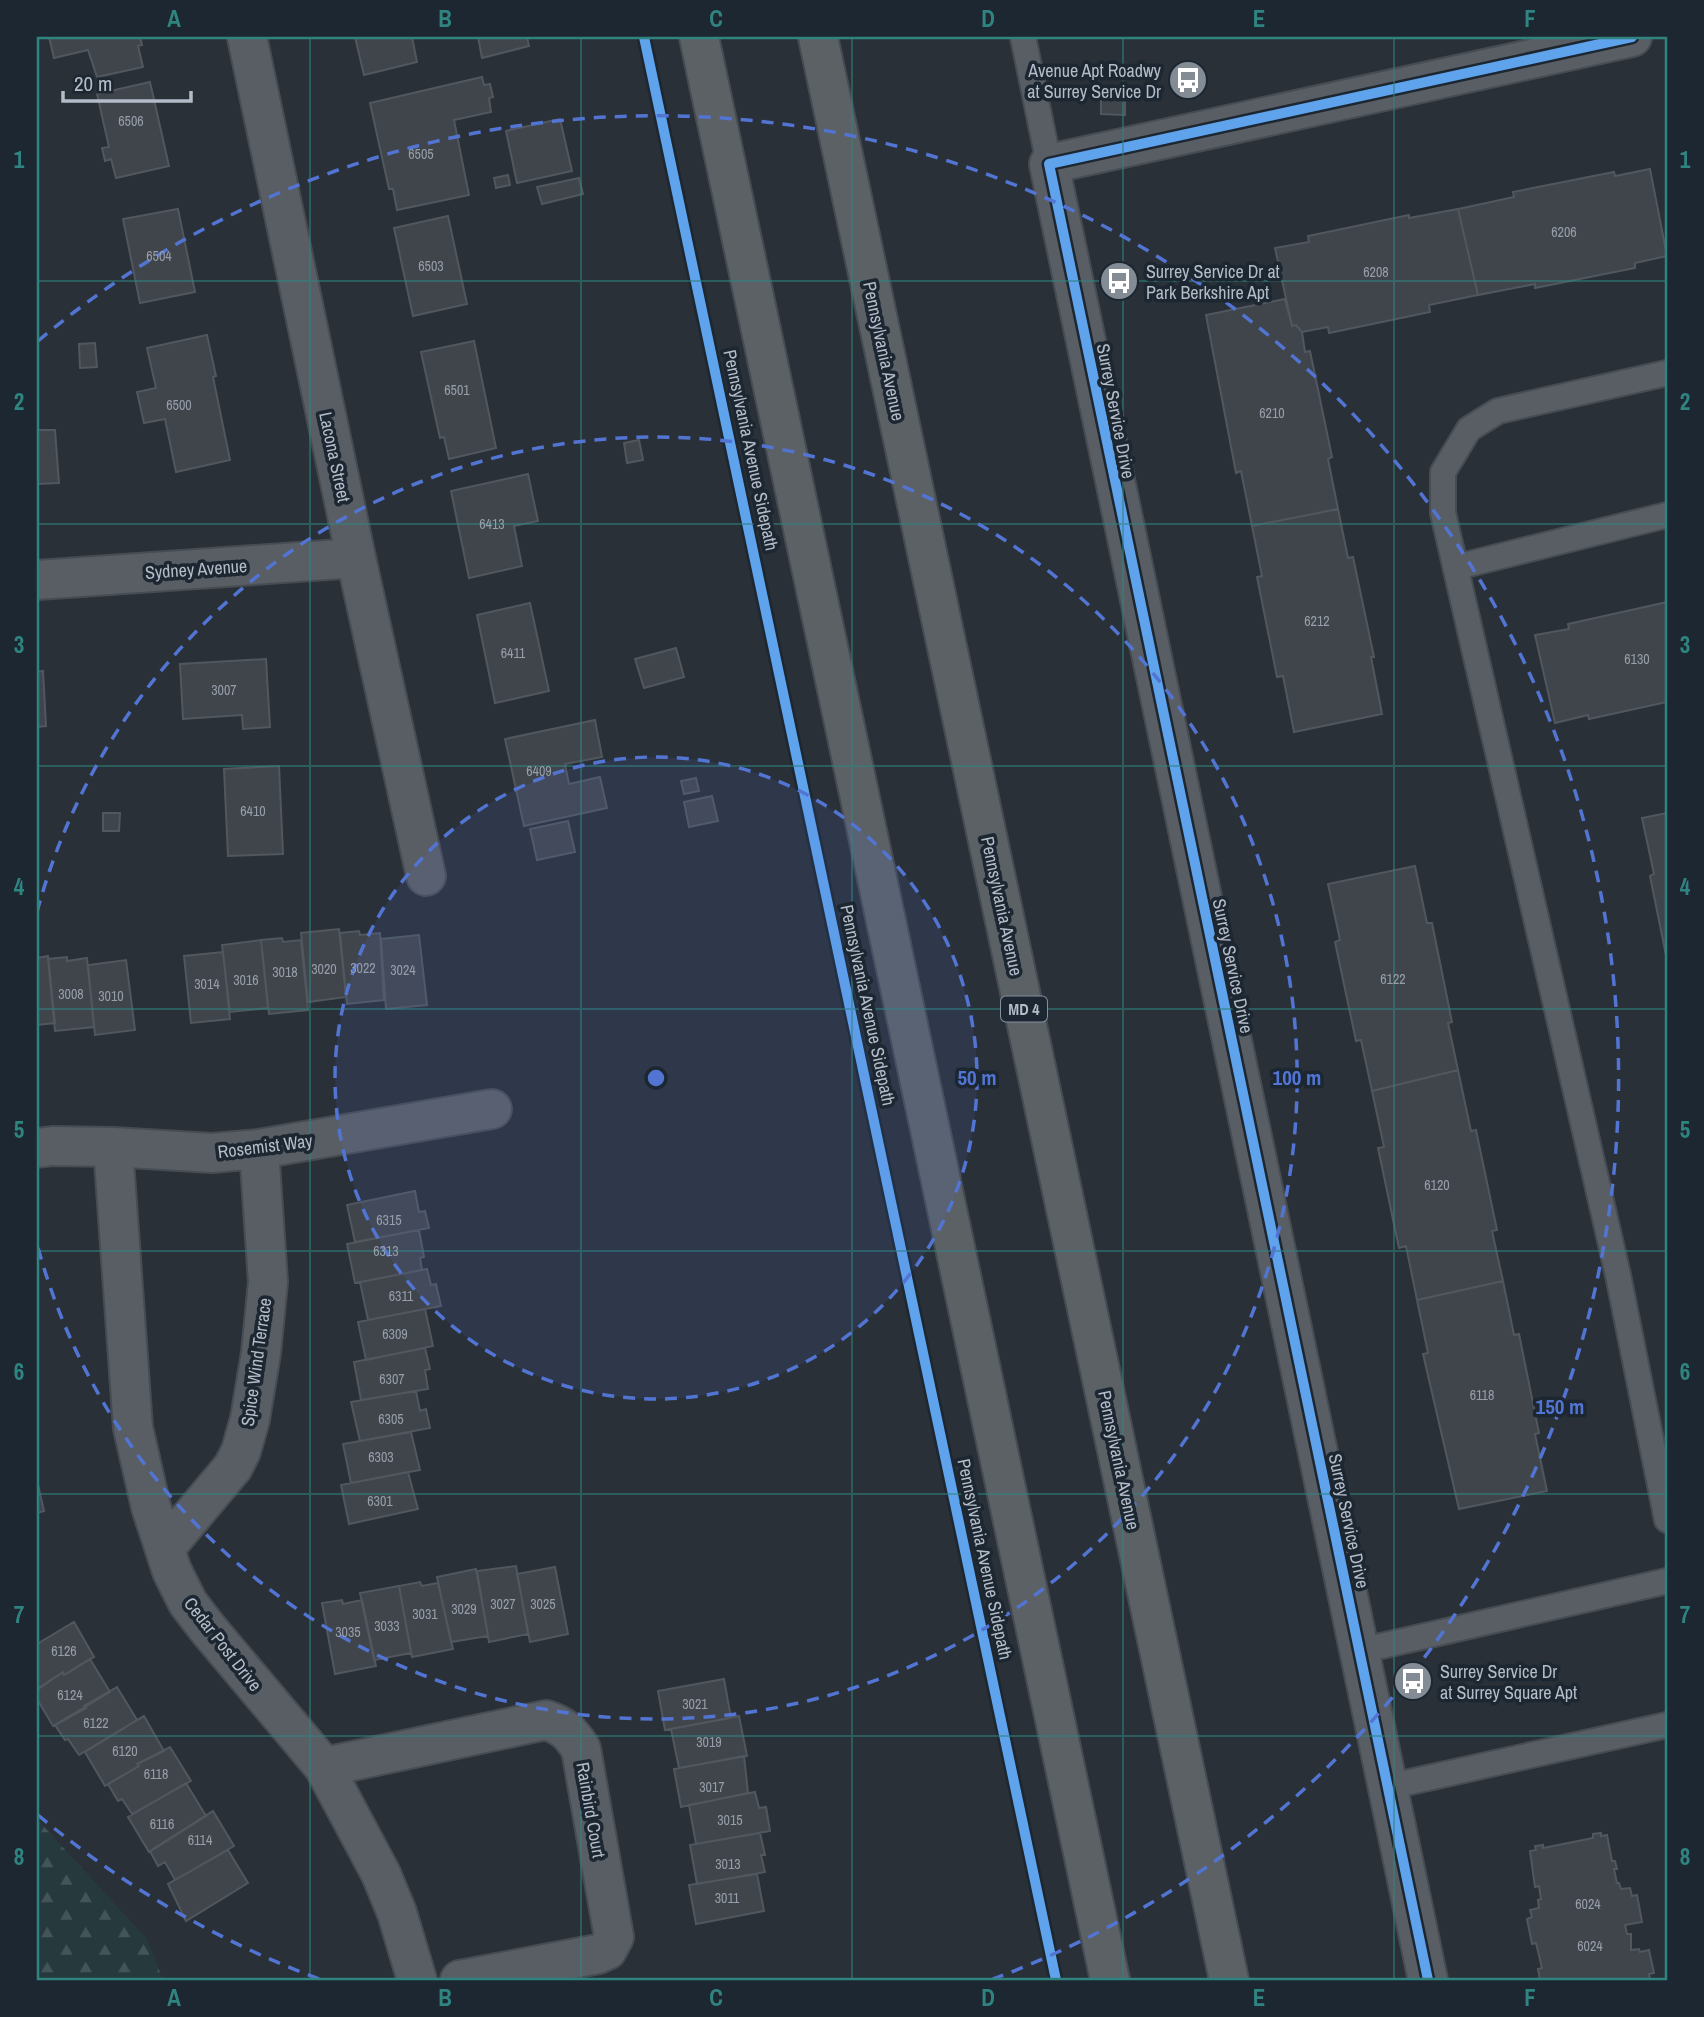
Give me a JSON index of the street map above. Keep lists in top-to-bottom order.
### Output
{
  "streets": {
    "highway": ["Pennsylvania Avenue", "MD 4"],
    "street": [
      "Surrey Service Drive",
      "Lacona Street",
      "Sydney Avenue",
      "Rosemist Way",
      "Spice Wind Terrace",
      "Cedar Post Drive",
      "Rainbird Court"
    ],
    "cycle path": ["Pennsylvania Avenue Sidepath"]
  },
  "crossings": [
    ["Lacona Street", "Sydney Avenue"],
    ["Rosemist Way", "Spice Wind Terrace"],
    ["Rosemist Way", "Cedar Post Drive"],
    ["Spice Wind Terrace", "Cedar Post Drive"],
    ["Cedar Post Drive", "Rainbird Court"]
  ],
  "places": {
    "bus stop": ["Avenue Apt Roadwy at Surrey Service Dr", "Surrey Service Dr at Park Berkshire Apt", "Surrey Service Dr at Surrey Square Apt"]
  },
  "house_numbers": [
    "6506",
    "6505",
    "6206",
    "6504",
    "6503",
    "6208",
    "6501",
    "6500",
    "6210",
    "6413",
    "6212",
    "6411",
    "6130",
    "3007",
    "6409",
    "6410",
    "3022",
    "3020",
    "3024",
    "3018",
    "6122",
    "3016",
    "3014",
    "3008",
    "3010",
    "6120",
    "6315",
    "6313",
    "6311",
    "6309",
    "6307",
    "6118",
    "6305",
    "6303",
    "6301",
    "3027",
    "3025",
    "3029",
    "3031",
    "3033",
    "3035",
    "6126",
    "6124",
    "3021",
    "6122",
    "3019",
    "6120",
    "6118",
    "3017",
    "3015",
    "6116",
    "6114",
    "3013",
    "3011",
    "6024",
    "6024"
  ],
  "scale_bar": "20 m",
  "grid": {
    "columns": [
      "A",
      "B",
      "C",
      "D",
      "E",
      "F"
    ],
    "rows": [
      "1",
      "2",
      "3",
      "4",
      "5",
      "6",
      "7",
      "8"
    ]
  },
  "rings": ["50 m", "100 m", "150 m"]
}
